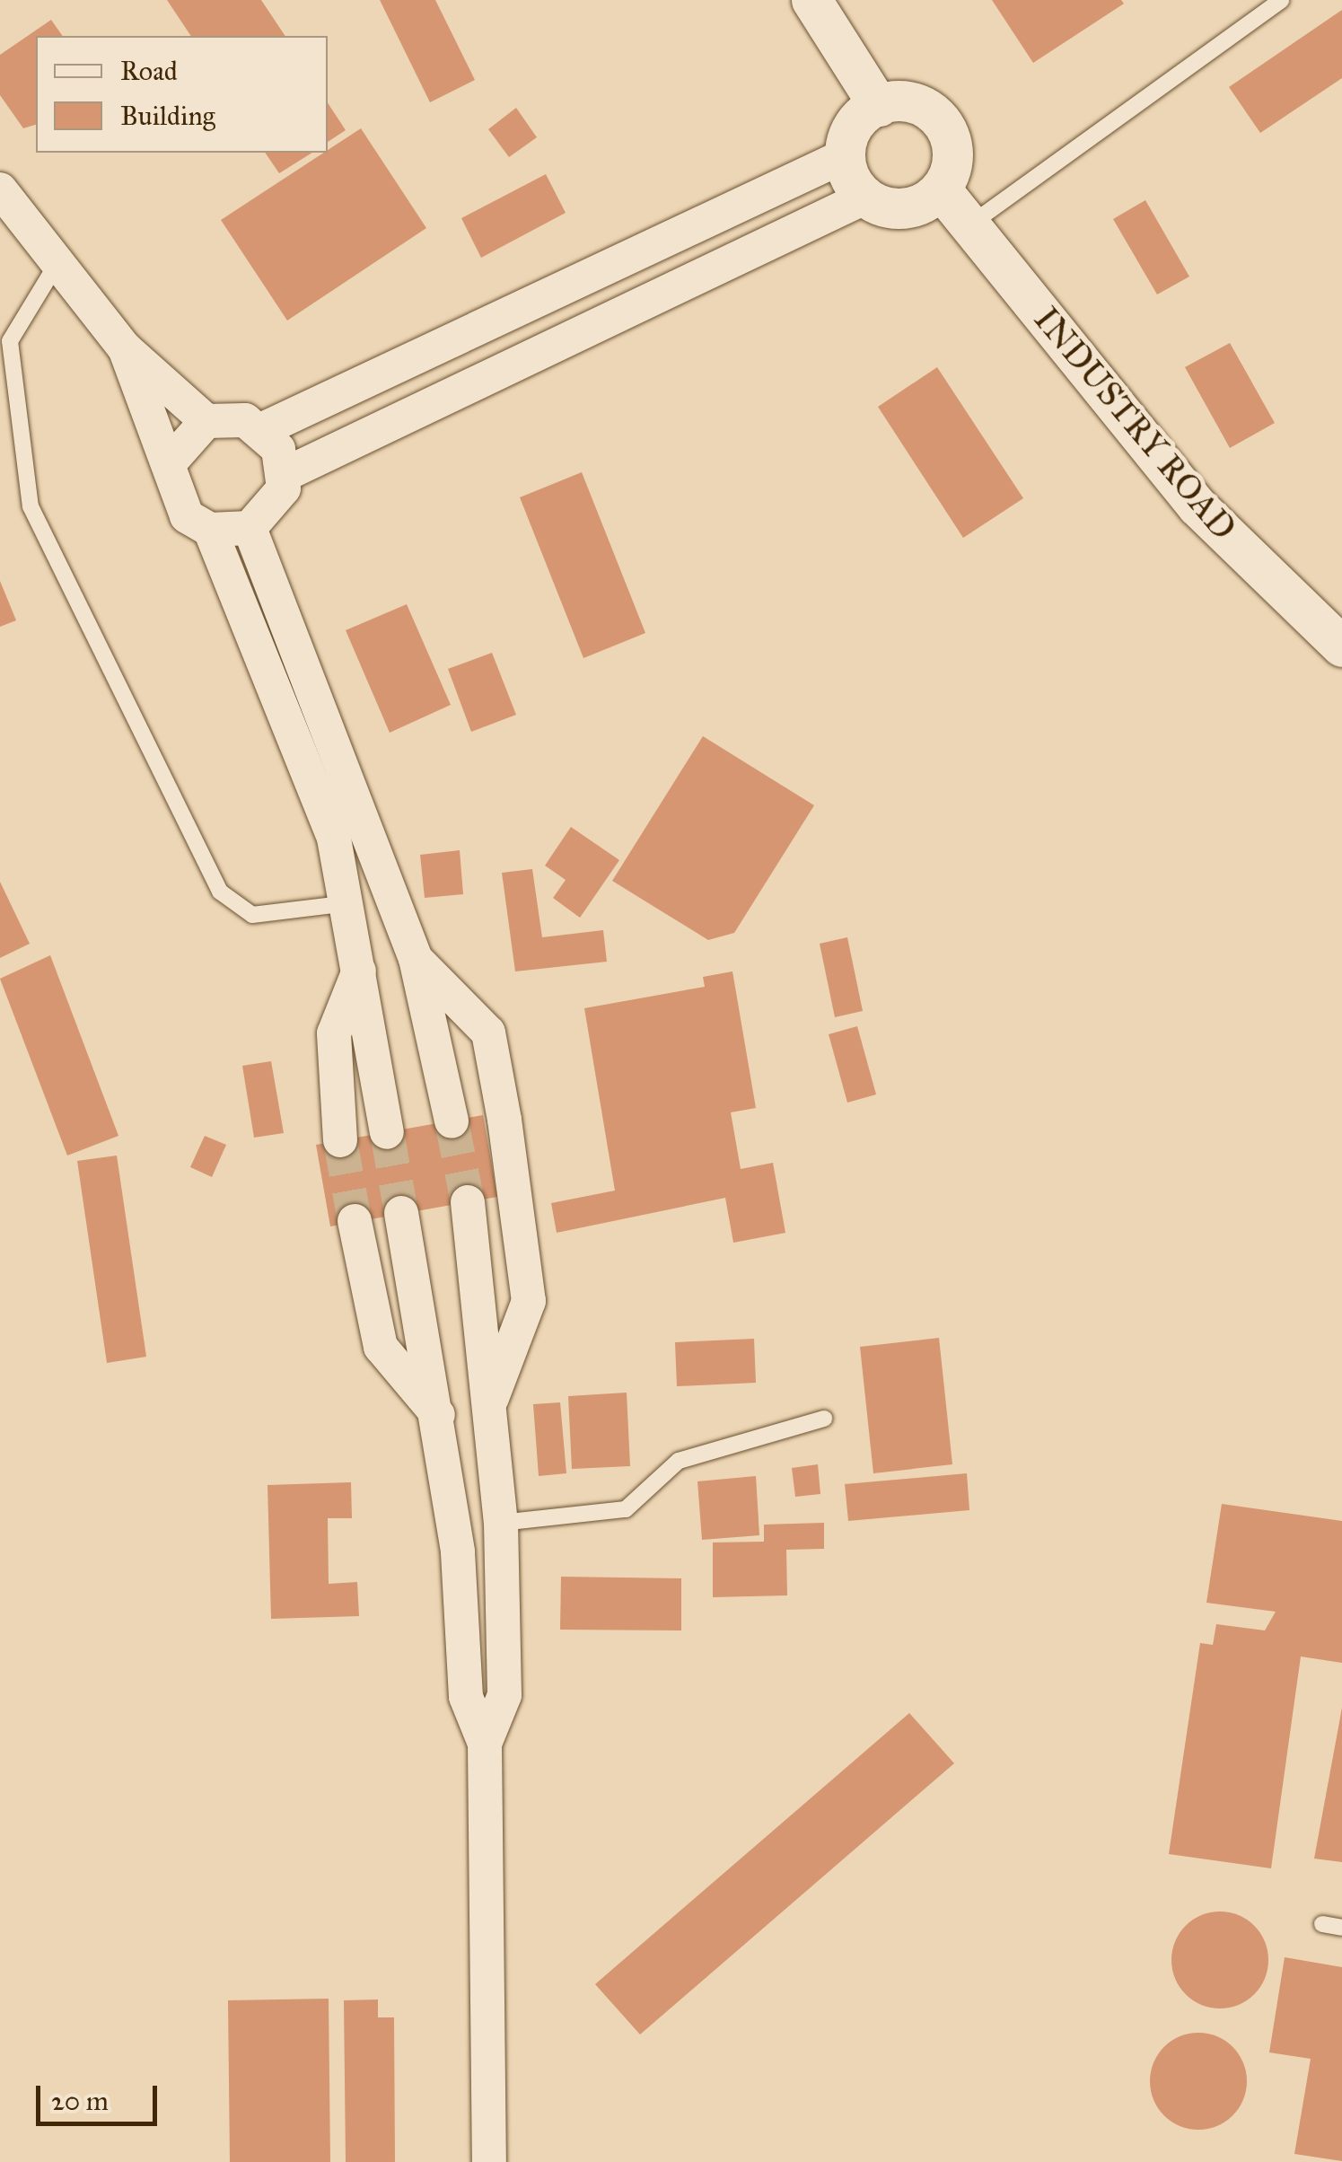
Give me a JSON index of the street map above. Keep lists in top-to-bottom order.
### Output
{
  "streets": {
    "street": ["INDUSTRY ROAD"]
  },
  "legend": ["Road", "Building"],
  "scale_bar": "20 m"
}
